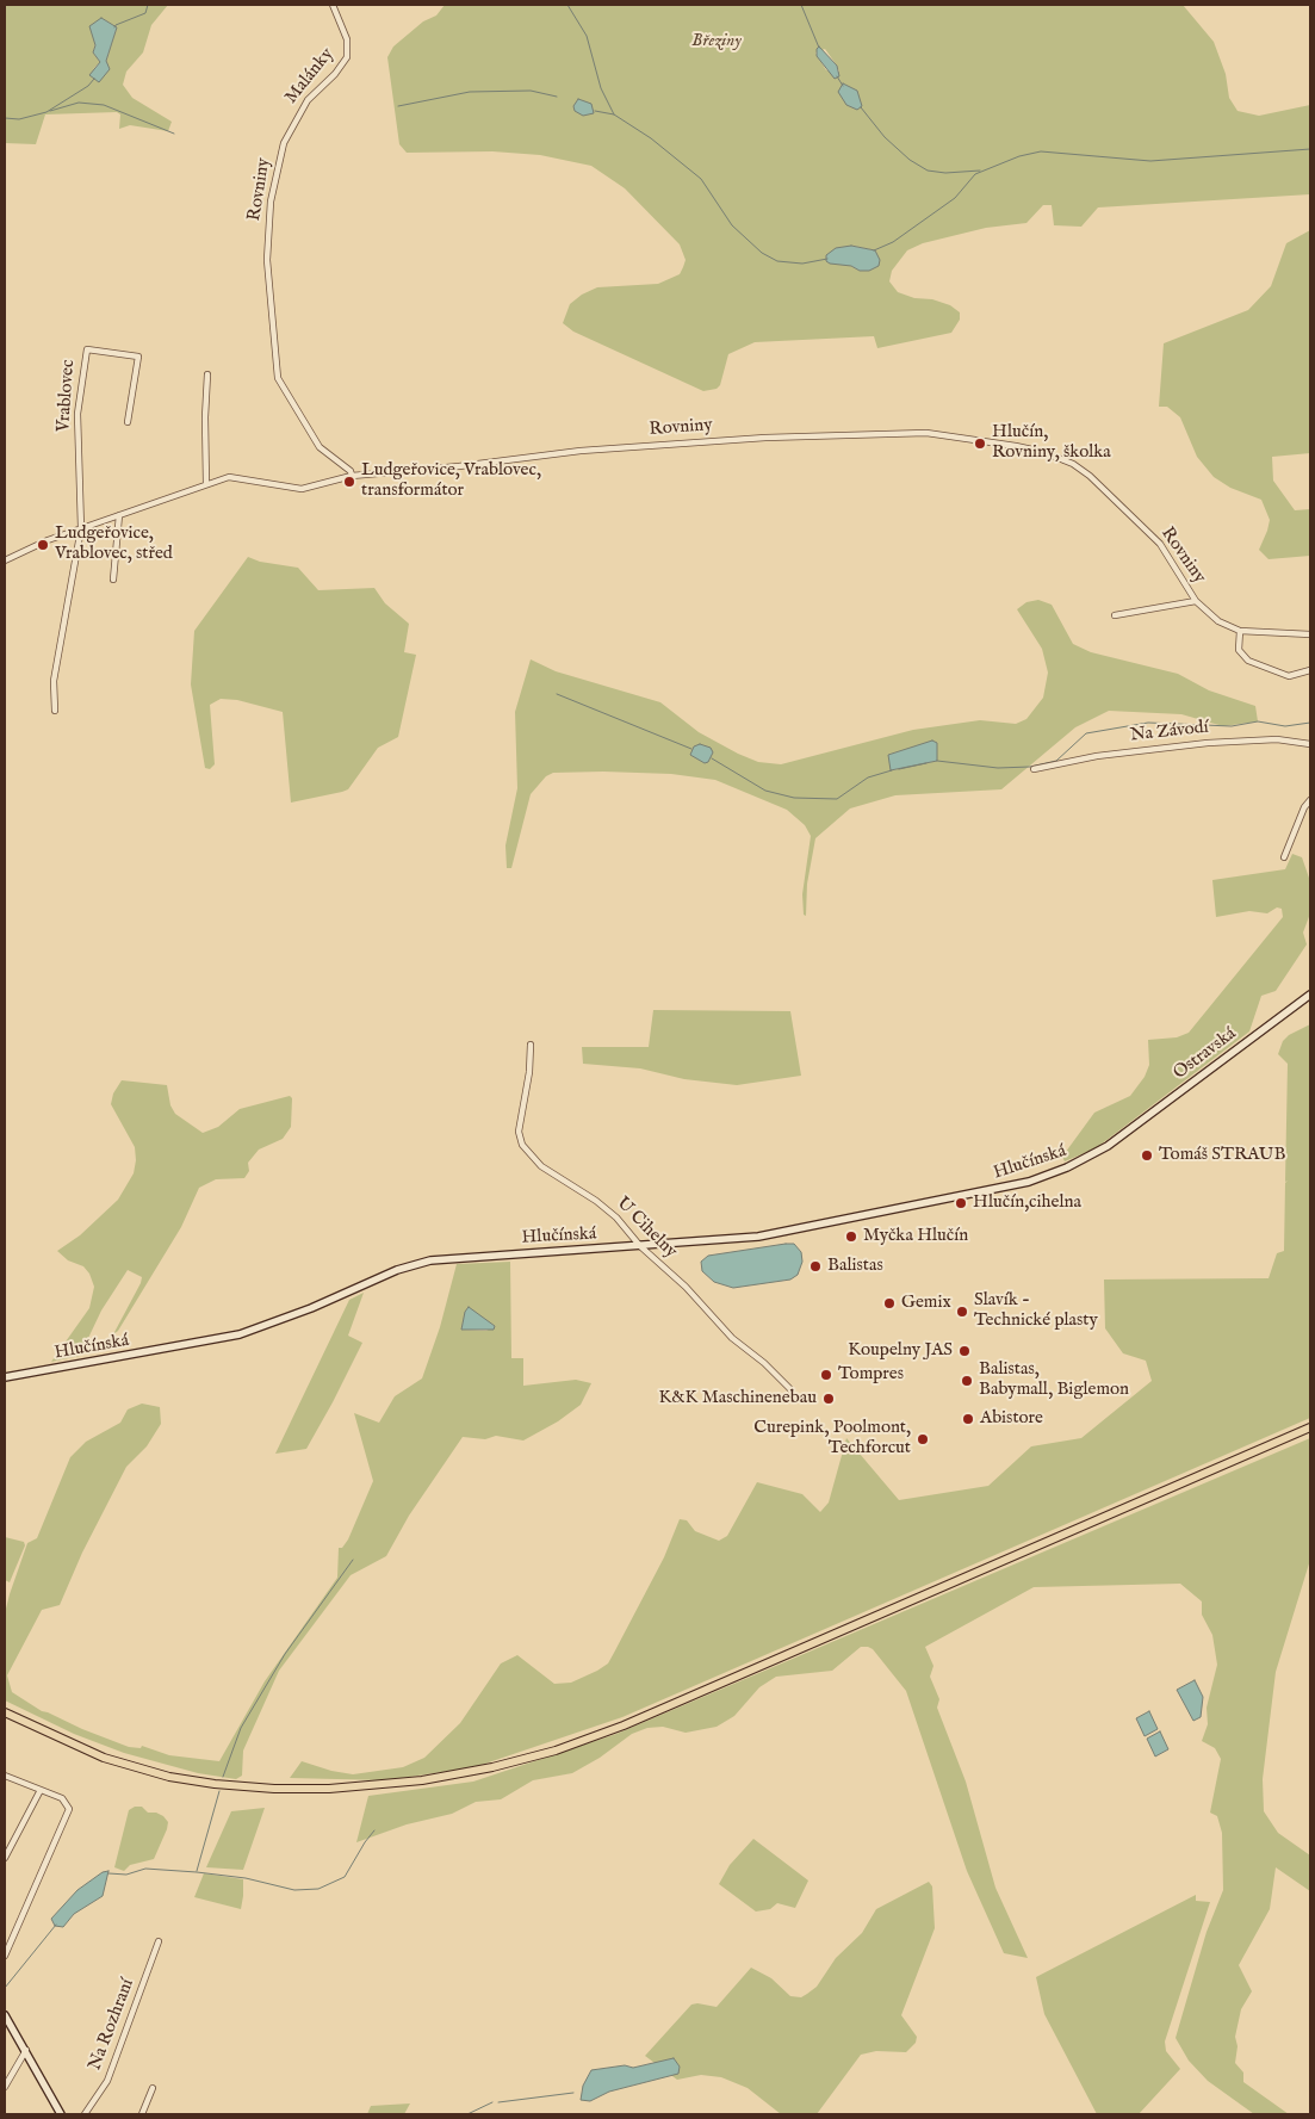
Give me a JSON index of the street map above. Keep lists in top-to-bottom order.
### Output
{
  "streets": {
    "street": [
      "Malánky",
      "Rovniny",
      "Vrablovec",
      "Na Závodí",
      "Ostravská",
      "Hlučínská",
      "U Cihelny",
      "Na Rozhraní"
    ]
  },
  "crossings": [
    ["Malánky", "Rovniny"],
    ["Ostravská", "Hlučínská"],
    ["Hlučínská", "U Cihelny"]
  ],
  "parks": ["Březiny"],
  "places": [
    "Hlučín, Rovniny, školka",
    "Ludgeřovice, Vrablovec, transformátor",
    "Ludgeřovice, Vrablovec, střed",
    "Tomáš STRAUB",
    "Hlučín,cihelna",
    "Myčka Hlučín",
    "Balistas",
    "Gemix",
    "Slavík - Technické plasty",
    "Koupelny JAS",
    "Tompres",
    "Balistas, Babymall, Biglemon",
    "K&K Maschinenebau",
    "Abistore",
    "Curepink, Poolmont, Techforcut"
  ]
}
